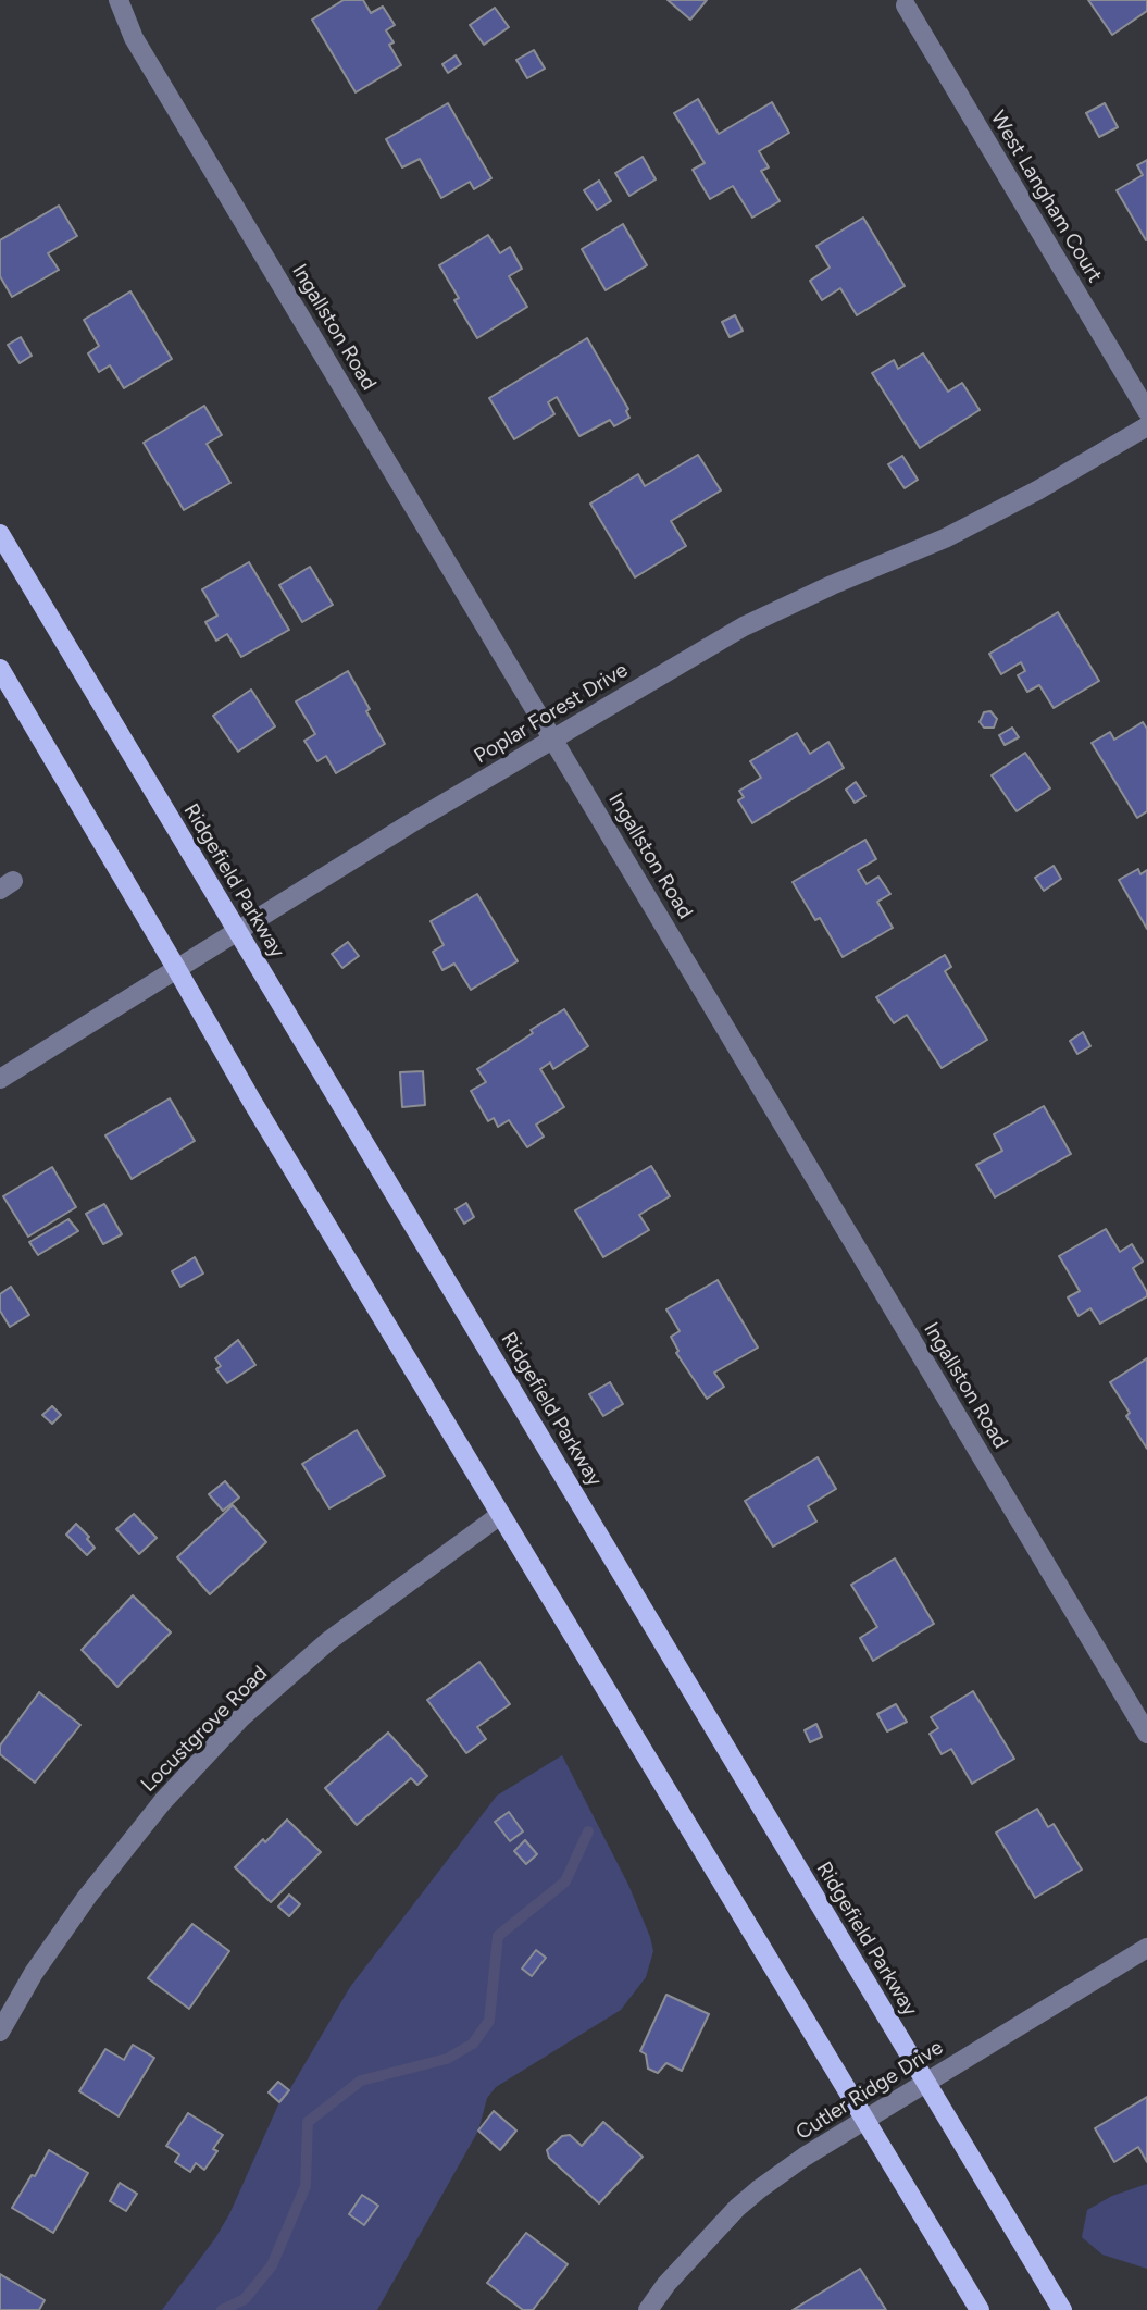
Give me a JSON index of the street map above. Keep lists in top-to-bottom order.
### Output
{
  "streets": {
    "main road": ["Ridgefield Parkway"],
    "street": [
      "West Langham Court",
      "Ingallston Road",
      "Poplar Forest Drive",
      "Locustgrove Road",
      "Cutler Ridge Drive"
    ]
  },
  "crossings": [
    ["Ingallston Road", "Poplar Forest Drive"],
    ["Poplar Forest Drive", "Ridgefield Parkway"],
    ["Ridgefield Parkway", "Cutler Ridge Drive"]
  ]
}
